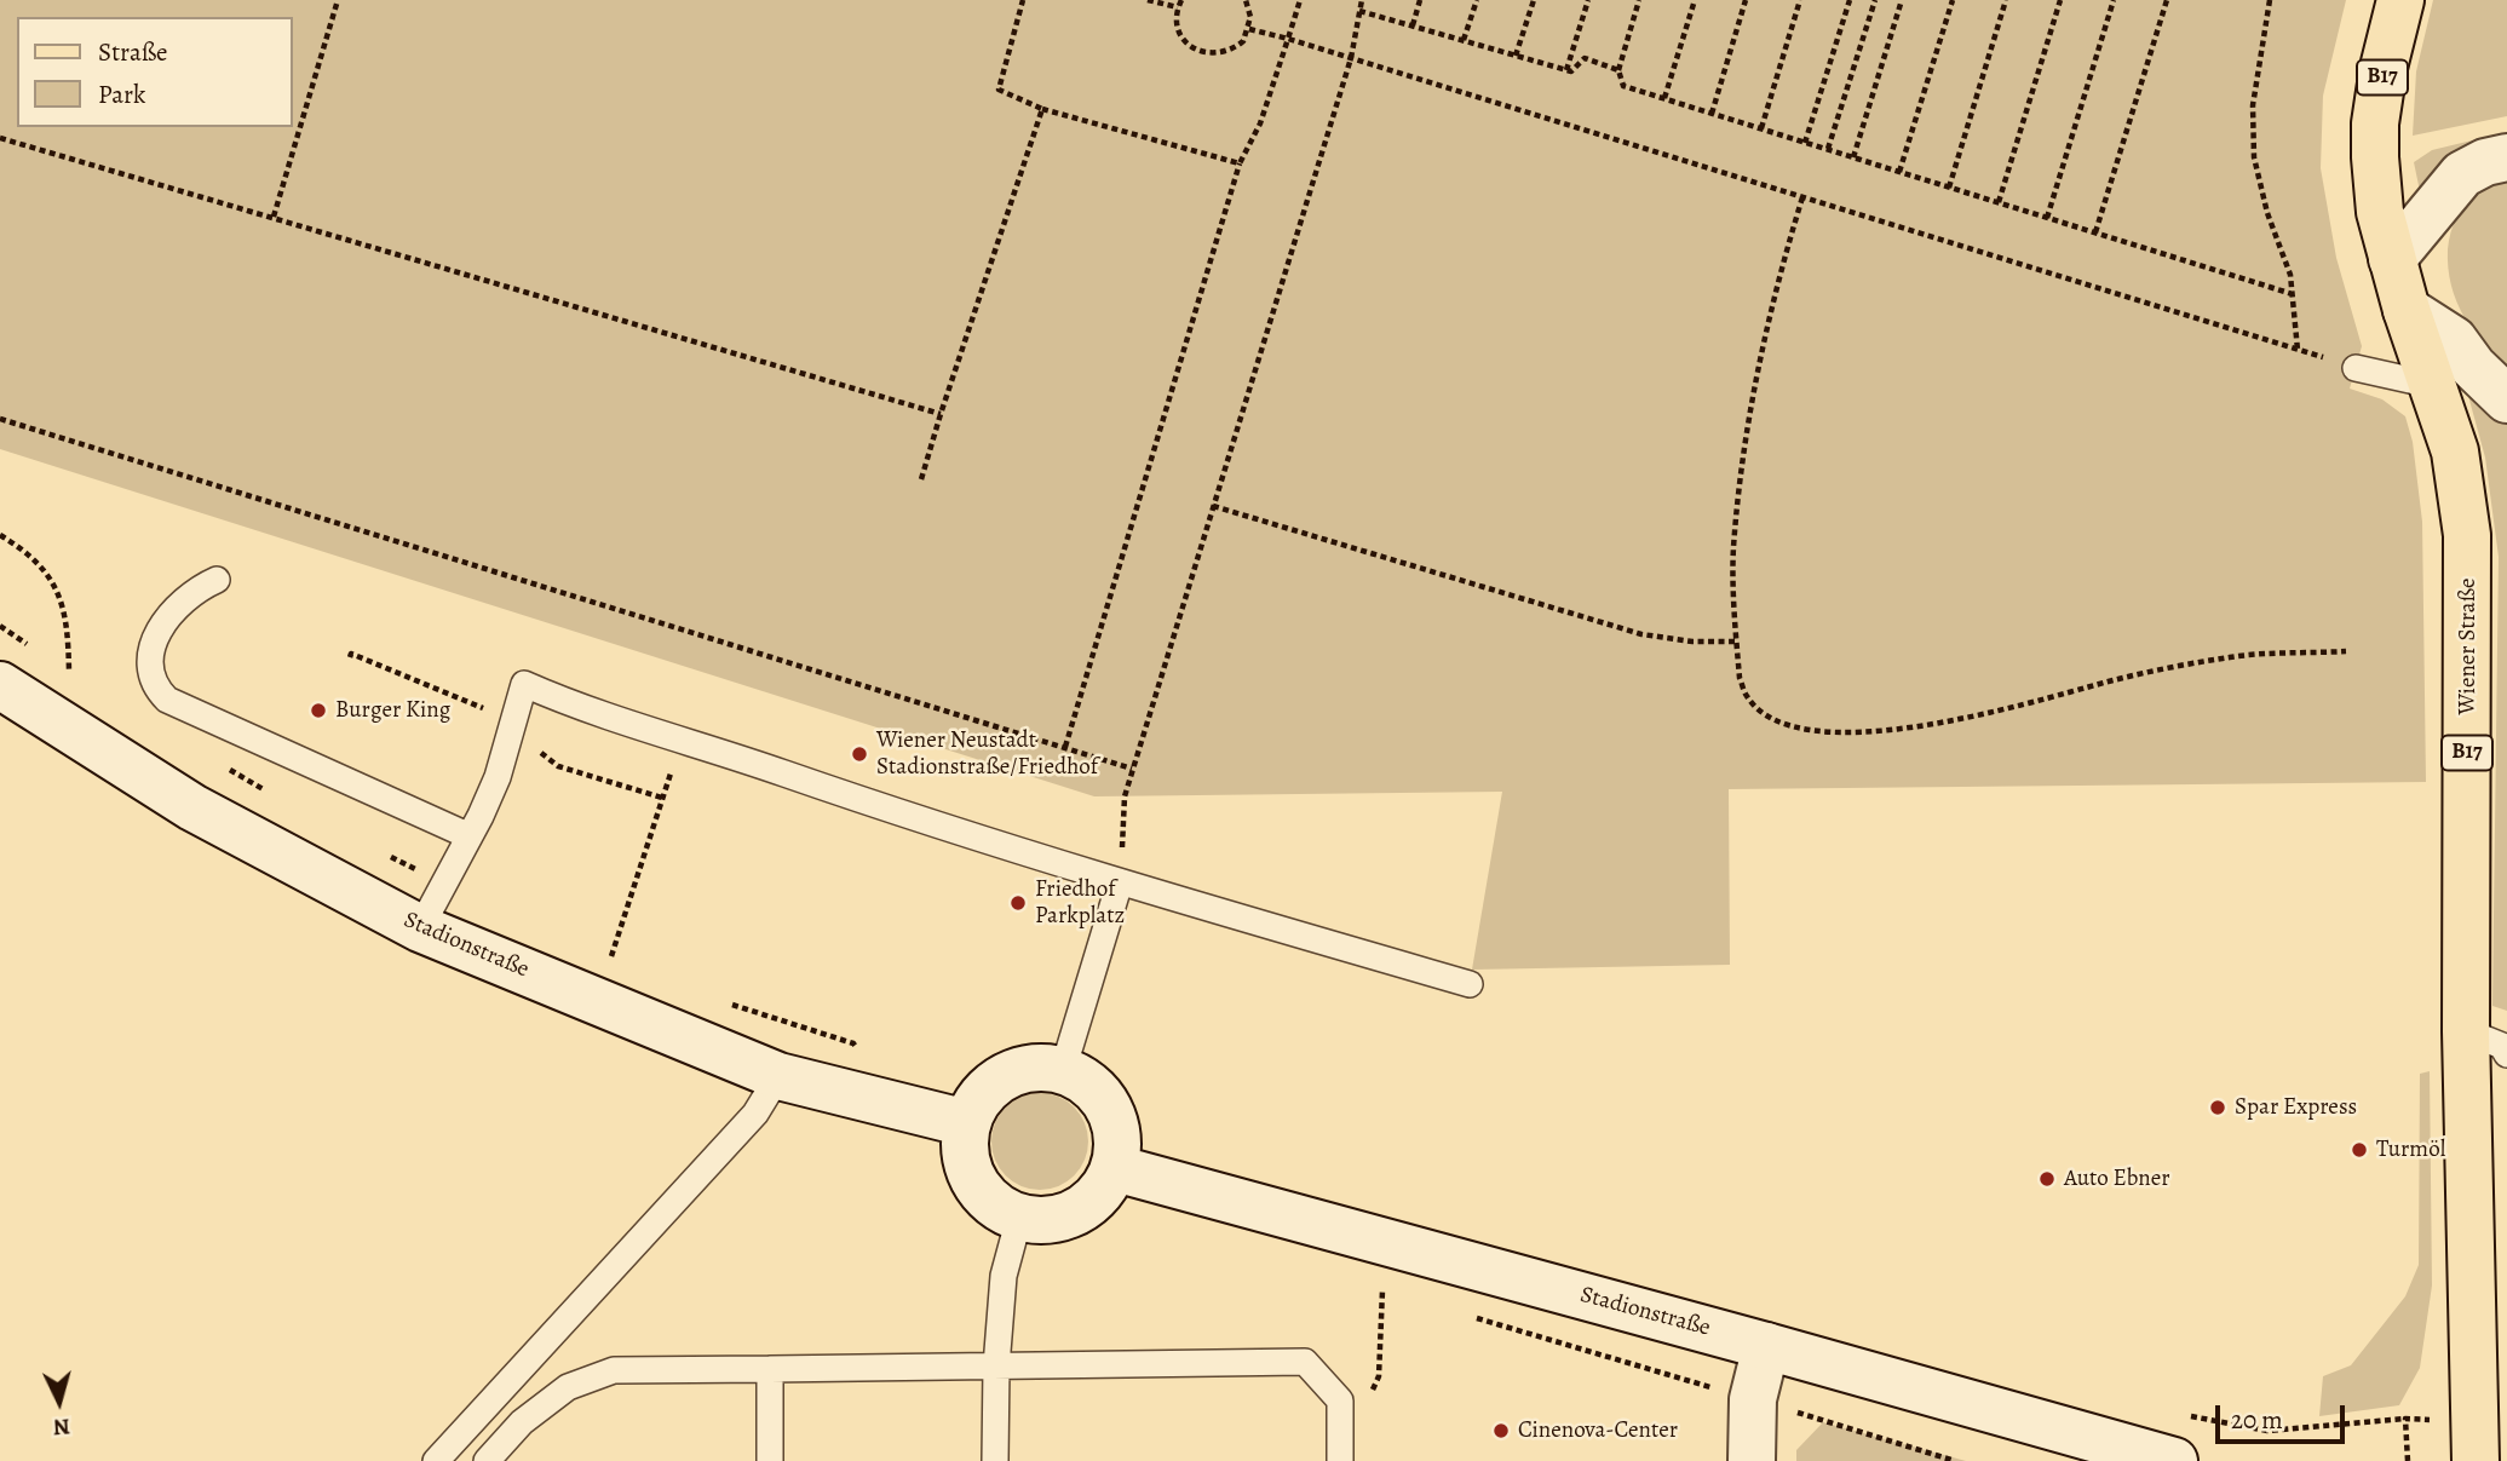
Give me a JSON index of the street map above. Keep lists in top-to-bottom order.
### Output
{
  "streets": {
    "main road": ["B17", "Wiener Straße"],
    "street": ["Stadionstraße"]
  },
  "places": [
    "Burger King",
    "Wiener Neustadt Stadionstraße/Friedhof",
    "Friedhof Parkplatz",
    "Spar Express",
    "Turmöl",
    "Auto Ebner",
    "Cinenova-Center"
  ],
  "legend": ["Straße", "Park"],
  "scale_bar": "20 m",
  "north": "bottom"
}
